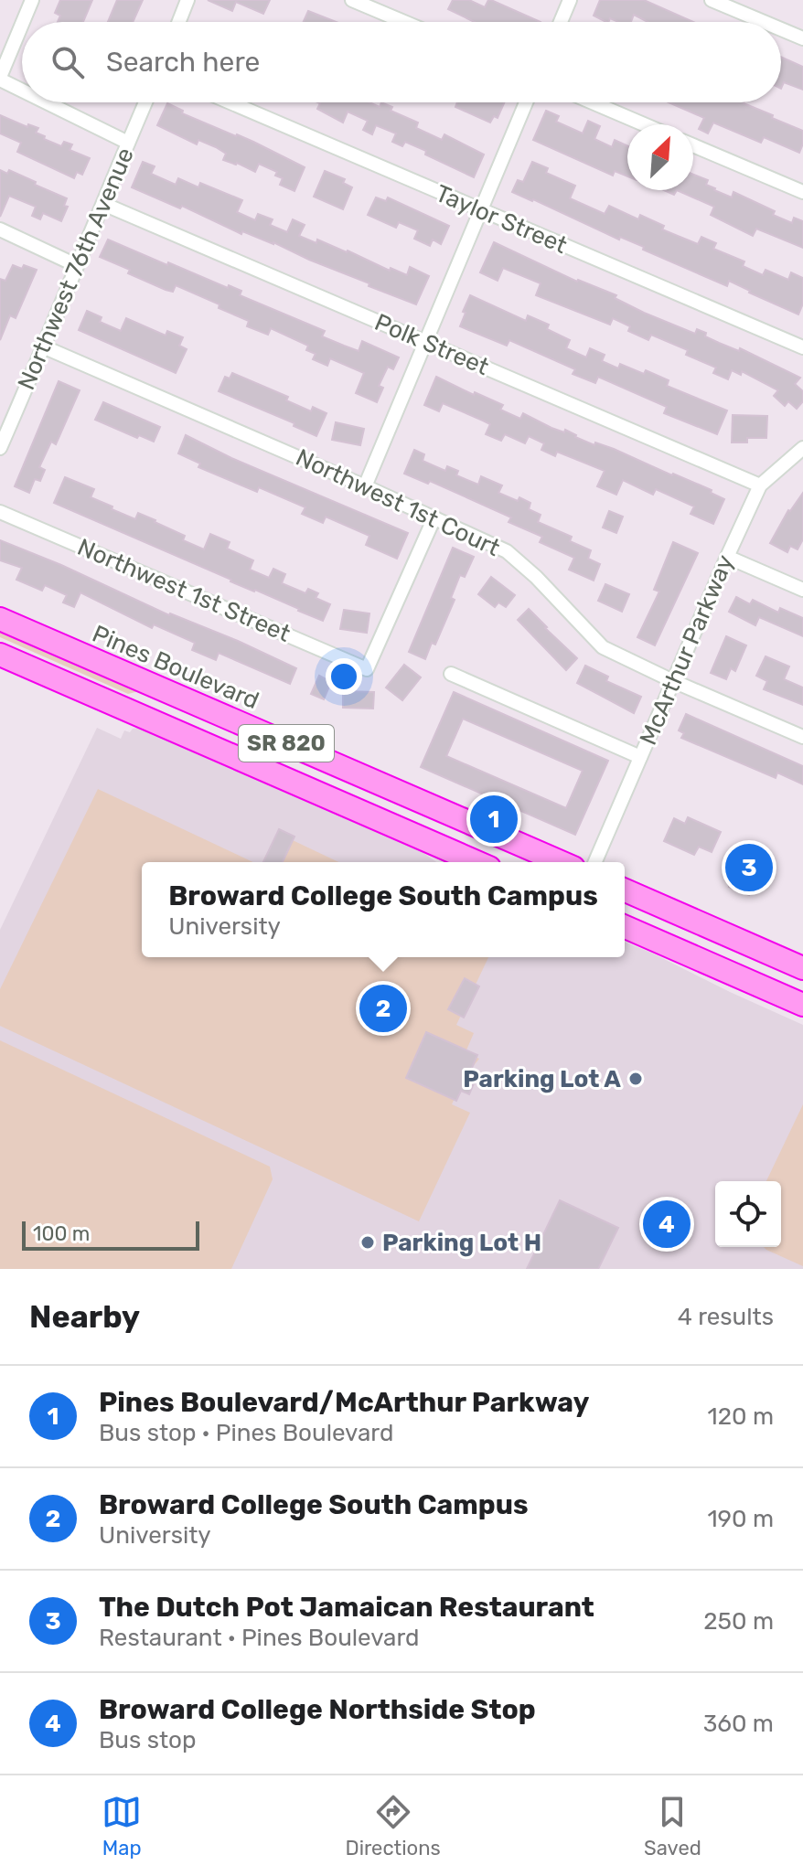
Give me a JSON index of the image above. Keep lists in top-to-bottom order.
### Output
{
  "streets": {
    "highway": ["Pines Boulevard", "SR 820"],
    "street": [
      "Taylor Street",
      "Northwest 76th Avenue",
      "Polk Street",
      "Northwest 1st Court",
      "Northwest 1st Street",
      "McArthur Parkway"
    ]
  },
  "crossings": [
    ["Northwest 76th Avenue", "Polk Street"],
    ["Northwest 76th Avenue", "Northwest 1st Court"],
    ["Polk Street", "McArthur Parkway"],
    ["Northwest 1st Court", "Northwest 1st Street"],
    ["Northwest 1st Court", "McArthur Parkway"]
  ],
  "places": ["Parking Lot A", "Parking Lot H"],
  "scale_bar": "100 m",
  "north": "top right",
  "page": {
    "search": "Search here",
    "pins": [
      "1",
      "3",
      "2",
      "4"
    ],
    "popup": ["Broward College South Campus", "University"],
    "scale": "100 m",
    "heading": ["Nearby", "4 results"],
    "list": [
      {
        "mark": "1",
        "name": "Pines Boulevard/McArthur Parkway",
        "note": "Bus stop · Pines Boulevard",
        "value": "120 m"
      },
      {
        "mark": "2",
        "name": "Broward College South Campus",
        "note": "University",
        "value": "190 m"
      },
      {
        "mark": "3",
        "name": "The Dutch Pot Jamaican Restaurant",
        "note": "Restaurant · Pines Boulevard",
        "value": "250 m"
      },
      {
        "mark": "4",
        "name": "Broward College Northside Stop",
        "note": "Bus stop",
        "value": "360 m"
      }
    ],
    "nav": ["Map", "Directions", "Saved"]
  }
}
